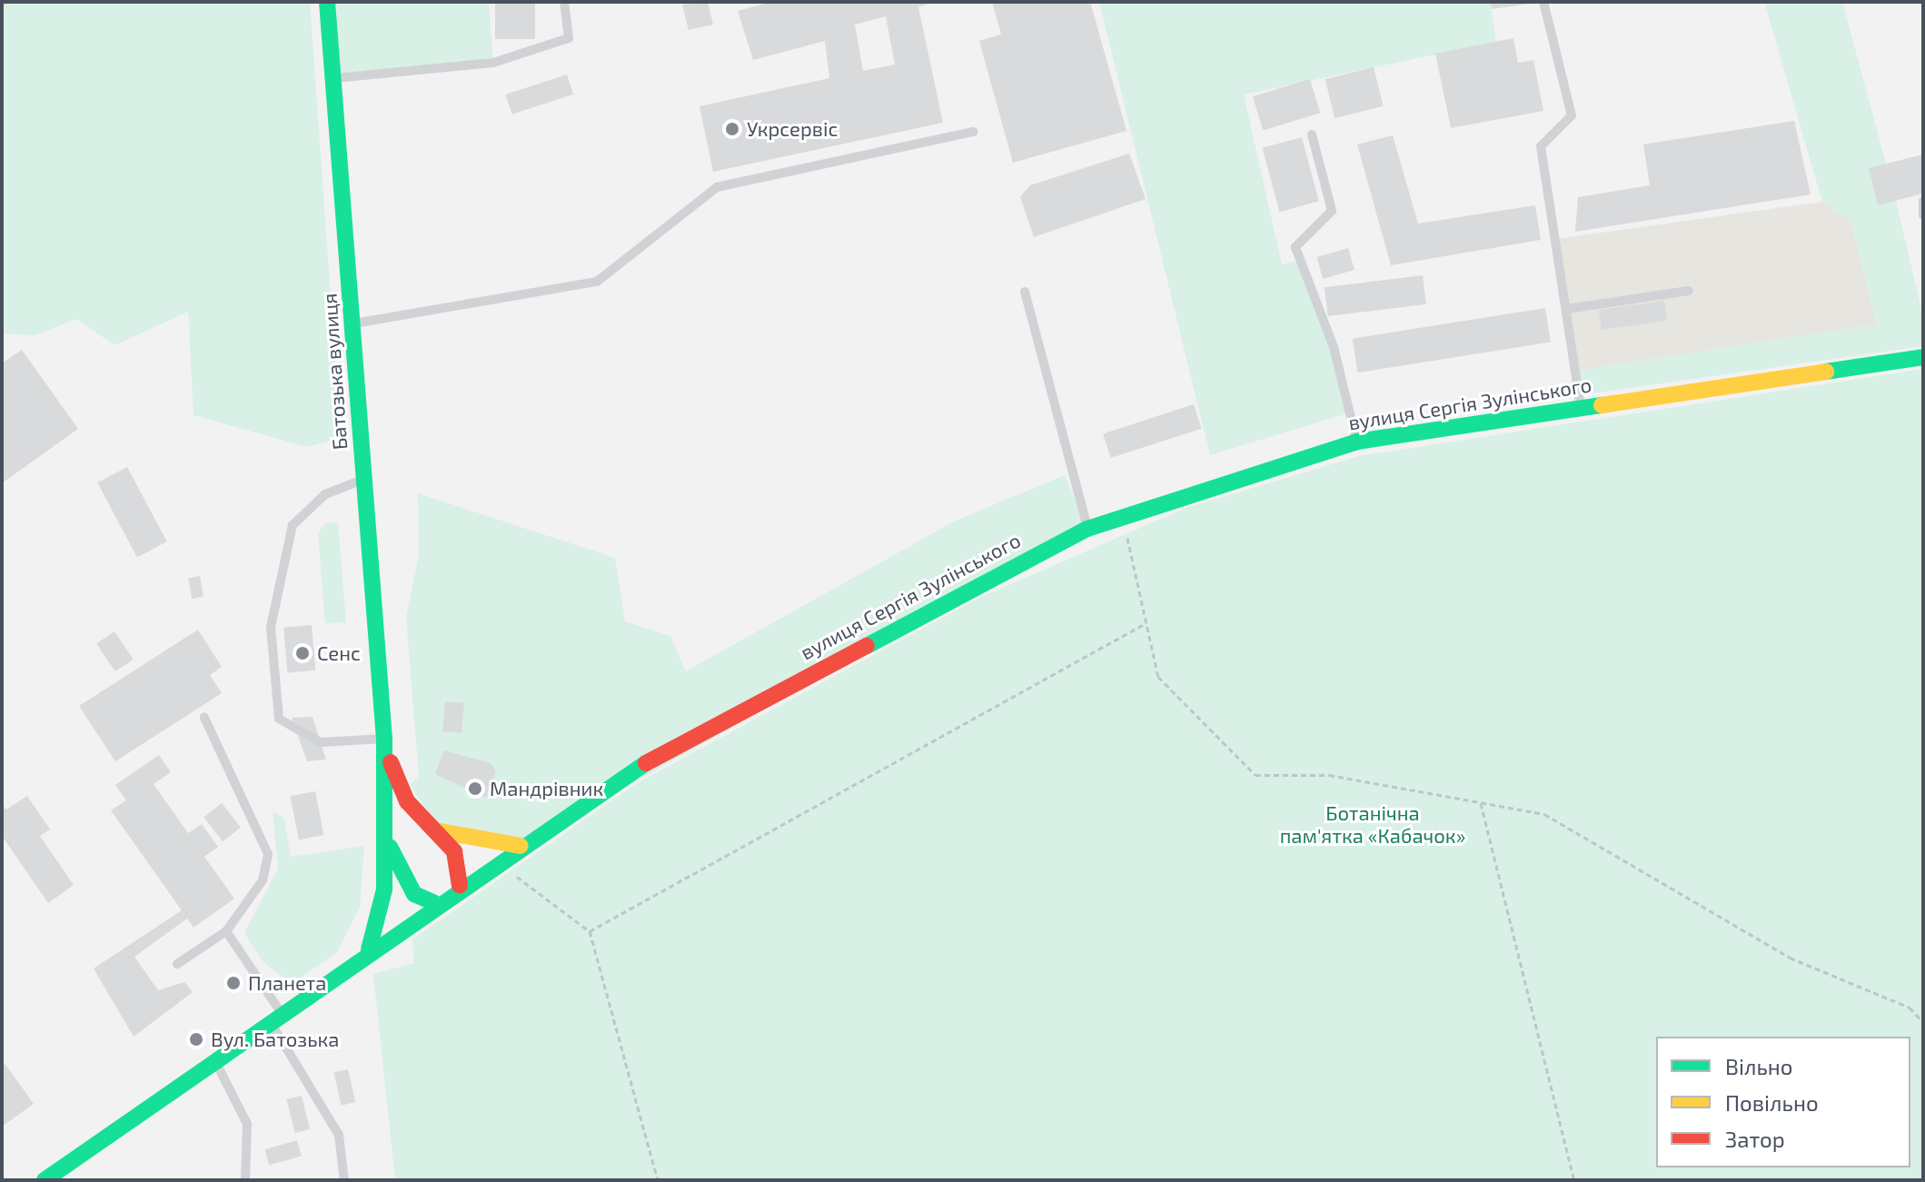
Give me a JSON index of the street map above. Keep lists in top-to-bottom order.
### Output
{
  "streets": {
    "street": ["Батозька вулиця", "вулиця Сергія Зулінського"]
  },
  "crossings": [
    ["Батозька вулиця", "вулиця Сергія Зулінського"]
  ],
  "parks": ["Ботанічна пам'ятка «Кабачок»"],
  "places": [
    "Укрсервіс",
    "Сенс",
    "Мандрівник",
    "Планета",
    "Вул. Батозька"
  ],
  "legend": ["Вільно", "Повільно", "Затор"]
}
